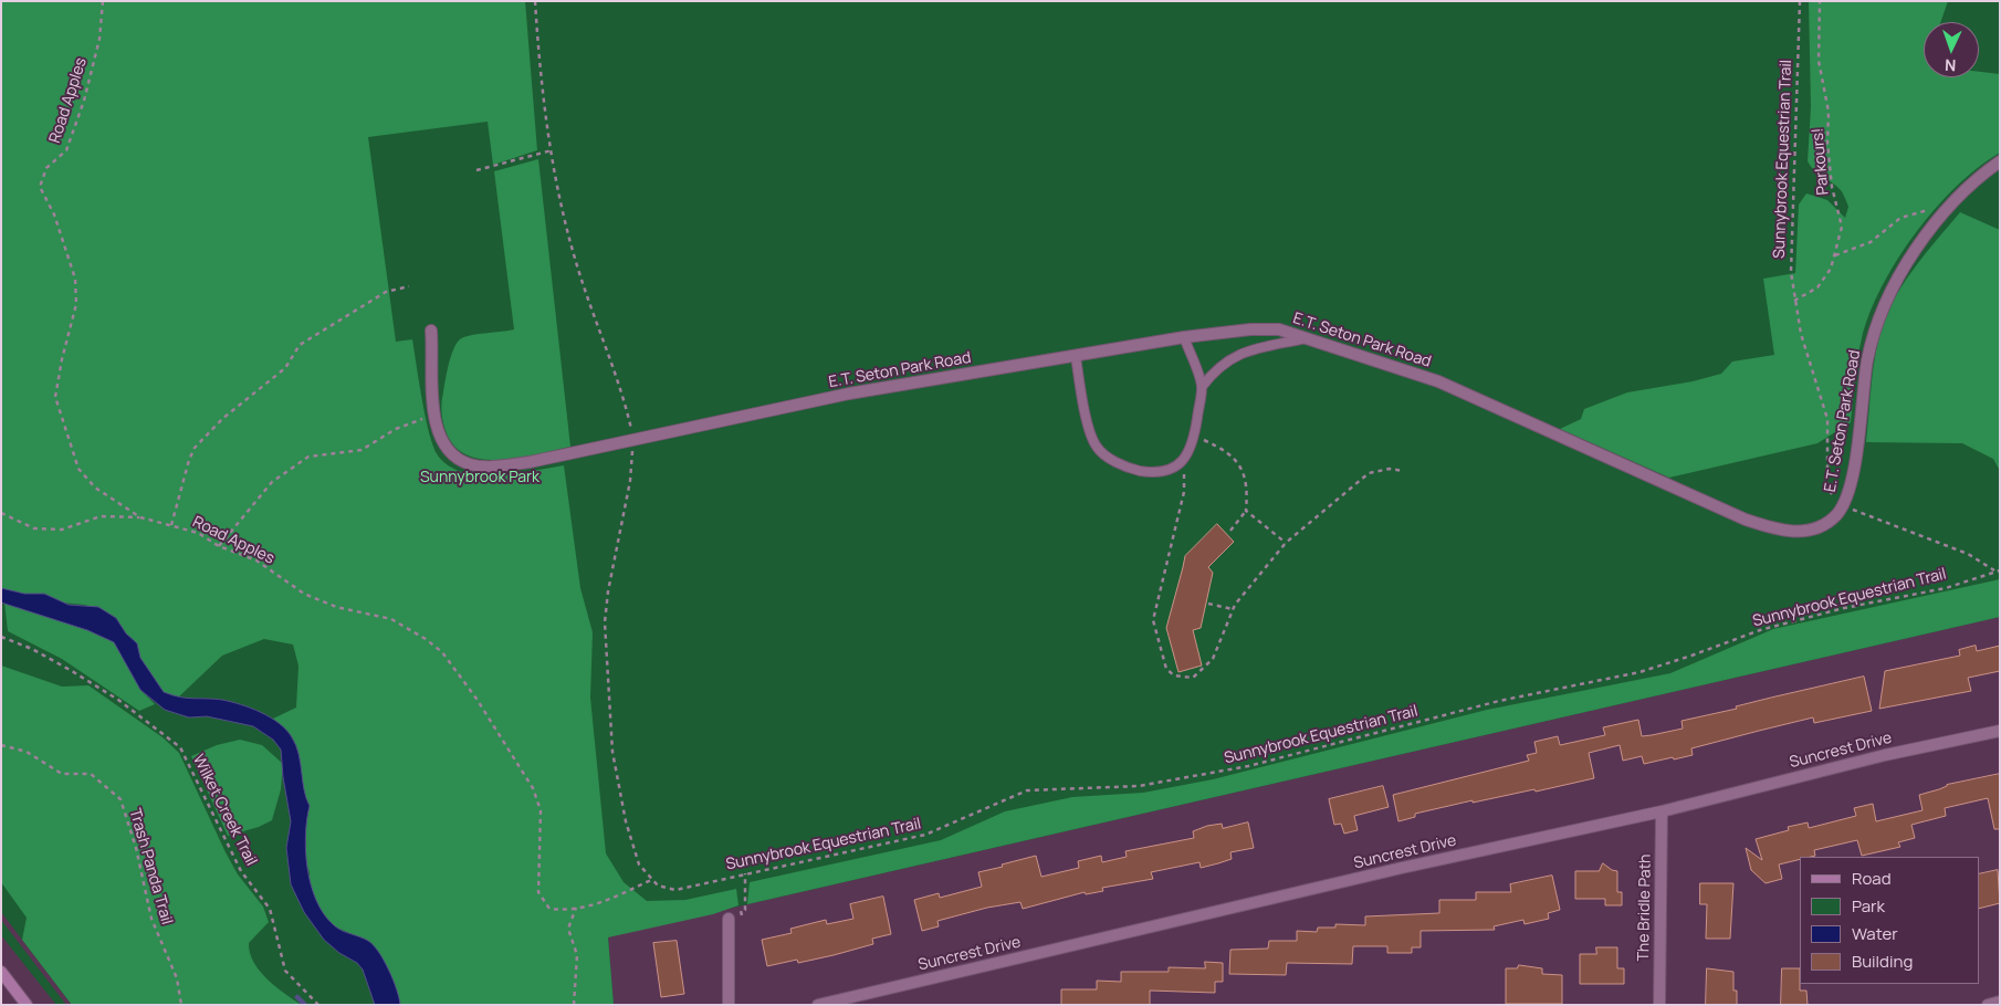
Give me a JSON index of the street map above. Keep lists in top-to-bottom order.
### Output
{
  "streets": {
    "street": ["E.T. Seton Park Road", "Suncrest Drive", "The Bridle Path"],
    "path": [
      "Road Apples",
      "Sunnybrook Equestrian Trail",
      "Parkours!",
      "Wilket Creek Trail",
      "Trash Panda Trail"
    ]
  },
  "crossings": [
    ["Road Apples", "Sunnybrook Equestrian Trail"],
    ["Sunnybrook Equestrian Trail", "Parkours!"],
    ["Sunnybrook Equestrian Trail", "E.T. Seton Park Road"],
    ["Suncrest Drive", "The Bridle Path"]
  ],
  "parks": ["Sunnybrook Park"],
  "legend": [
    "Road",
    "Park",
    "Water",
    "Building"
  ],
  "north": "bottom"
}
